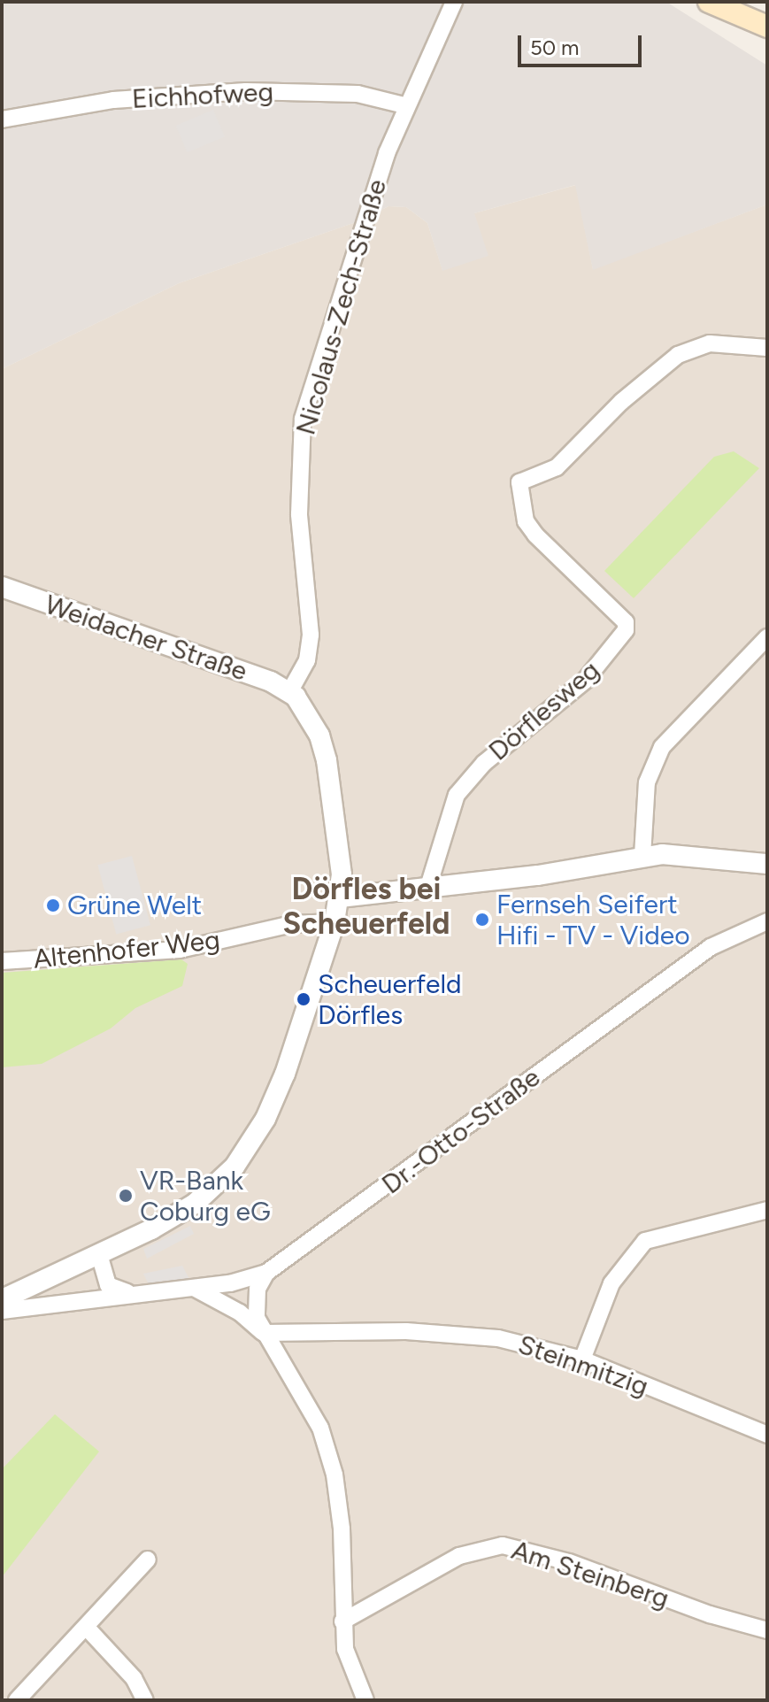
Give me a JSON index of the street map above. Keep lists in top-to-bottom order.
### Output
{
  "streets": {
    "street": [
      "Eichhofweg",
      "Nicolaus-Zech-Straße",
      "Weidacher Straße",
      "Dörflesweg",
      "Altenhofer Weg",
      "Dr.-Otto-Straße",
      "Steinmitzig",
      "Am Steinberg"
    ]
  },
  "crossings": [
    ["Eichhofweg", "Nicolaus-Zech-Straße"],
    ["Nicolaus-Zech-Straße", "Weidacher Straße"]
  ],
  "districts": ["Dörfles bei Scheuerfeld"],
  "places": [
    "Grüne Welt",
    "Fernseh Seifert Hifi - TV - Video",
    "Scheuerfeld Dörfles",
    "VR-Bank Coburg eG"
  ],
  "scale_bar": "50 m"
}
